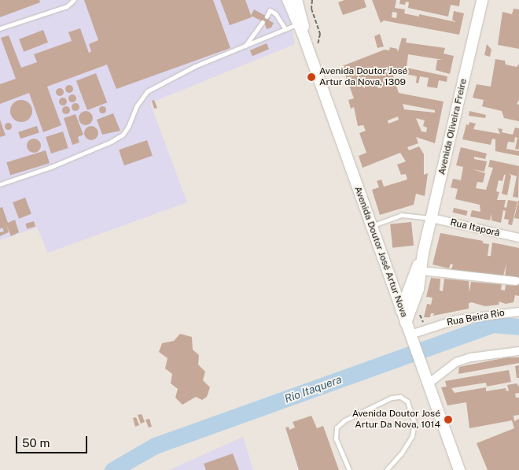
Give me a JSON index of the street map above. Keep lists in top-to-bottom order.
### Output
{
  "streets": {
    "main road": ["Avenida Oliveira Freire", "Avenida Doutor José Artur Nova"],
    "street": ["Rua Itaporâ", "Rua Beira Rio"]
  },
  "crossings": [
    ["Avenida Oliveira Freire", "Rua Itaporâ"],
    ["Avenida Oliveira Freire", "Avenida Doutor José Artur Nova"],
    ["Avenida Doutor José Artur Nova", "Rua Beira Rio"]
  ],
  "water": ["Rio Itaquera"],
  "places": ["Avenida Doutor José Artur da Nova, 1309", "Avenida Doutor José Artur Da Nova, 1014"],
  "scale_bar": "50 m"
}
